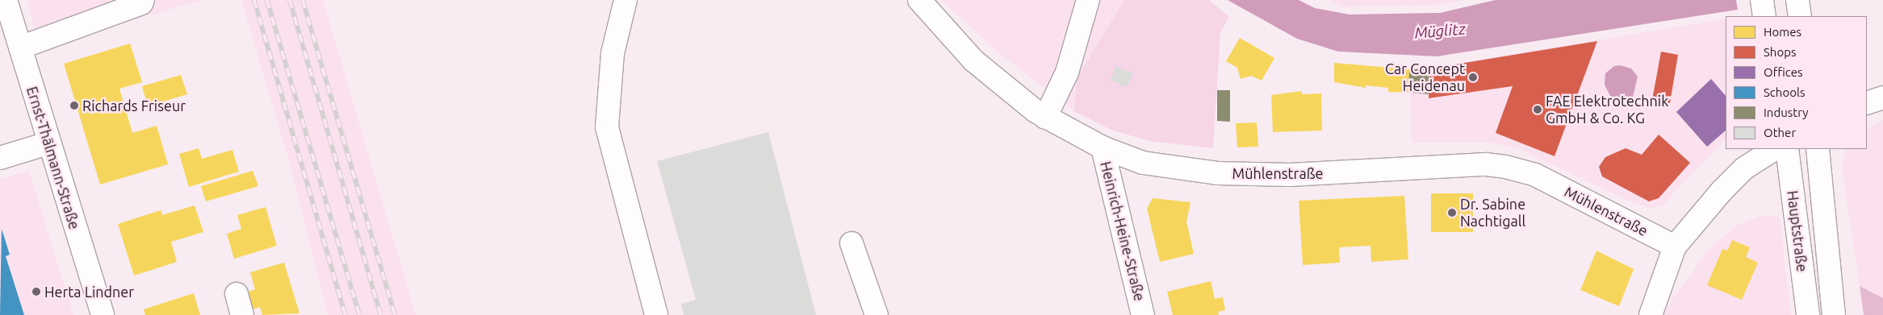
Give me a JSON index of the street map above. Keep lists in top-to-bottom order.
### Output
{
  "streets": {
    "street": [
      "Ernst-Thälmann-Straße",
      "Mühlenstraße",
      "Heinrich-Heine-Straße",
      "Hauptstraße"
    ]
  },
  "crossings": [
    ["Mühlenstraße", "Heinrich-Heine-Straße"]
  ],
  "water": ["Müglitz"],
  "places": [
    "Car Concept Heidenau",
    "Richards Friseur",
    "FAE Elektrotechnik GmbH & Co. KG",
    "Dr. Sabine Nachtigall",
    "Herta Lindner"
  ],
  "legend": [
    "Homes",
    "Shops",
    "Offices",
    "Schools",
    "Industry",
    "Other"
  ]
}
